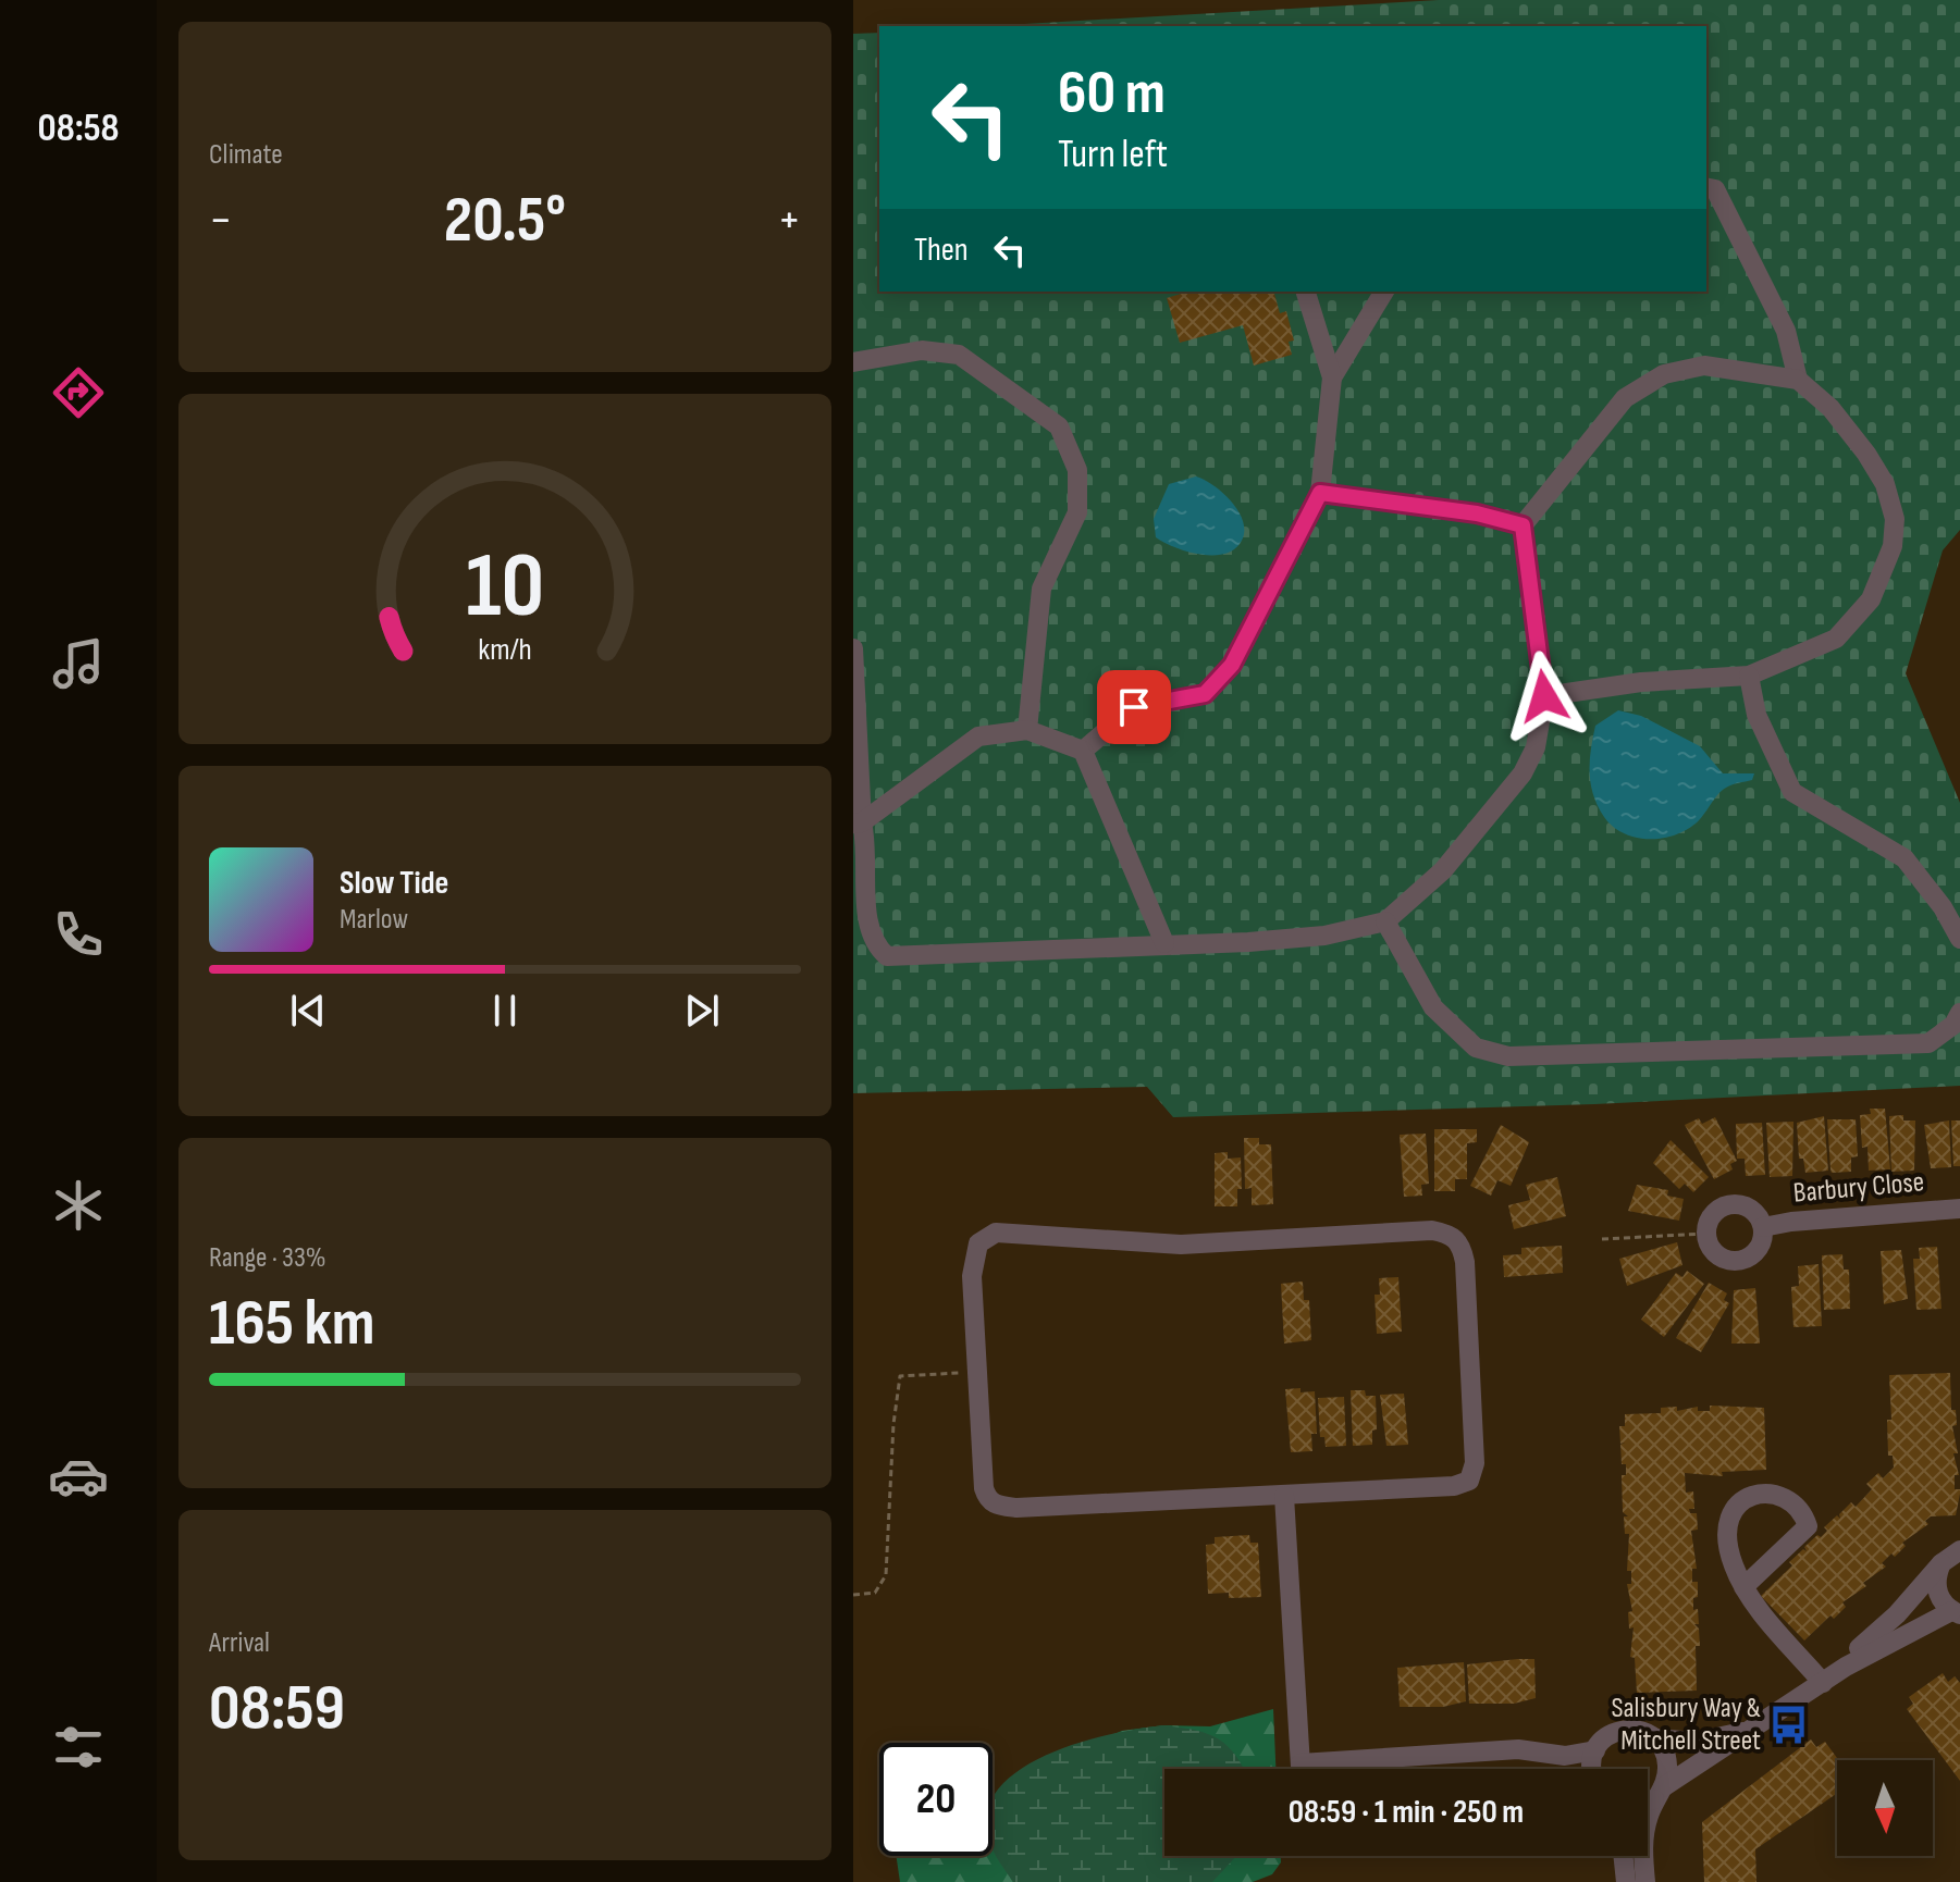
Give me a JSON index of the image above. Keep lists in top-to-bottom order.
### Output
{
  "streets": {
    "street": ["Barbury Close"]
  },
  "places": {
    "bus stop": ["Salisbury Way & Mitchell Street"]
  },
  "north": "bottom",
  "page": {
    "tabs": "08:58",
    "tile": [
      "Climate",
      ["Range · 33%", "165 km"],
      ["Arrival", "08:59"]
    ],
    "turn": ["60 m", "Turn left"],
    "heat": ["−", "20.5°", "+"],
    "then": "Then",
    "song": ["Slow Tide", "Marlow"],
    "limit": "20",
    "trip": "08:59 · 1 min · 250 m",
    "gauge": ["10", "km/h"]
  }
}
